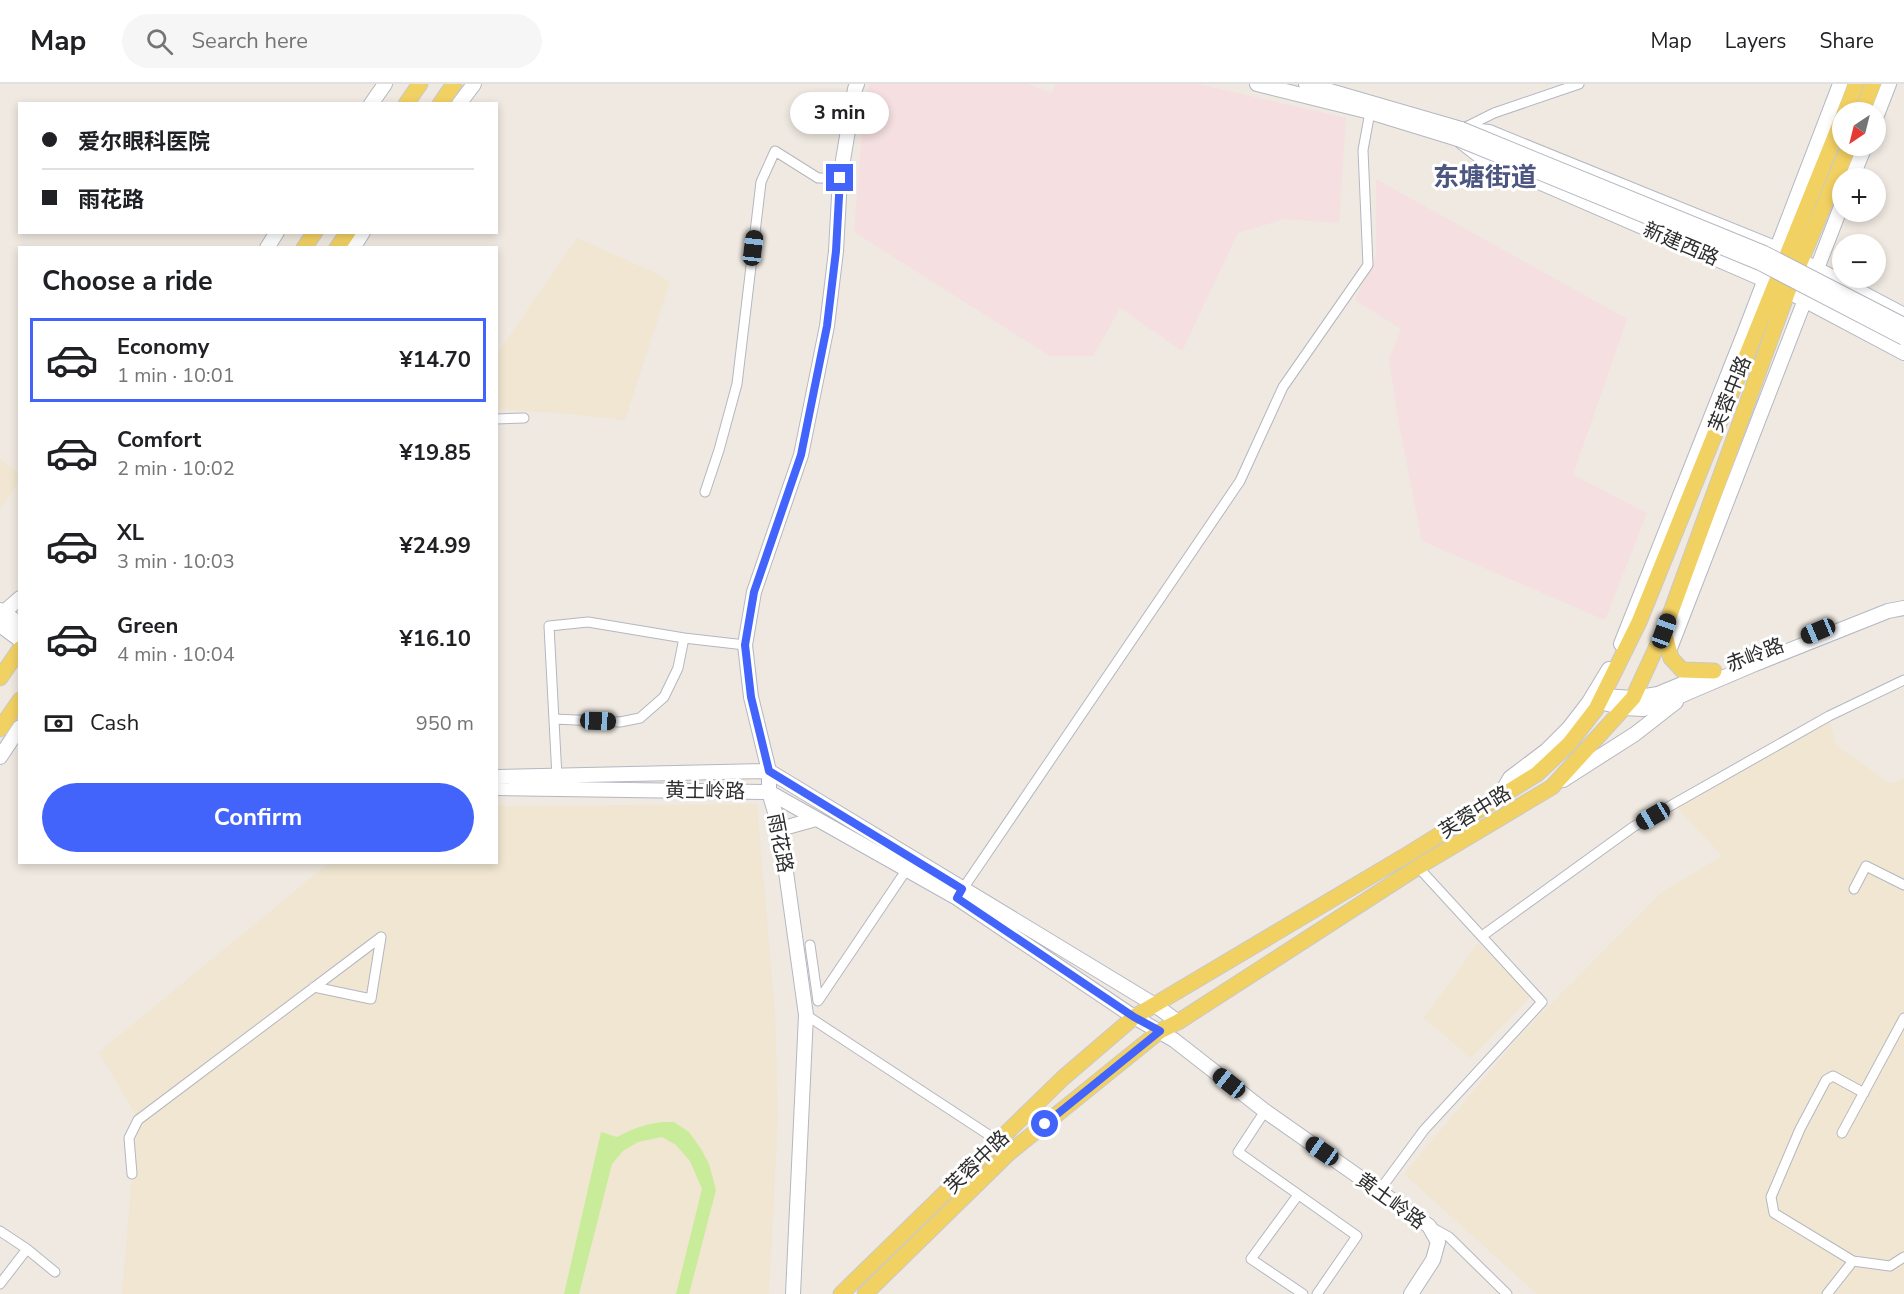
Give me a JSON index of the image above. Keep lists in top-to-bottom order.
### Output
{
  "streets": {
    "main road": ["芙蓉中路"],
    "street": [
      "新建西路",
      "赤岭路",
      "黄土岭路",
      "雨花路"
    ]
  },
  "crossings": [
    ["新建西路", "芙蓉中路"],
    ["芙蓉中路", "赤岭路"],
    ["芙蓉中路", "黄土岭路"],
    ["黄土岭路", "雨花路"]
  ],
  "districts": ["东塘街道"],
  "north": "bottom left",
  "page": {
    "header": "Map",
    "search": "Search here",
    "nav": ["Map", "Layers", "Share"],
    "bubble": "3 min",
    "map_buttons": ["+", "−"],
    "banner": ["爱尔眼科医院", "雨花路"],
    "heading": "Choose a ride",
    "list": [
      {
        "name": "Economy",
        "note": "1 min · 10:01",
        "value": "¥14.70"
      },
      {
        "name": "Comfort",
        "note": "2 min · 10:02",
        "value": "¥19.85"
      },
      {
        "name": "XL",
        "note": "3 min · 10:03",
        "value": "¥24.99"
      },
      {
        "name": "Green",
        "note": "4 min · 10:04",
        "value": "¥16.10"
      }
    ],
    "pay": ["Cash", "950 m"],
    "buttons": "Confirm"
  }
}
